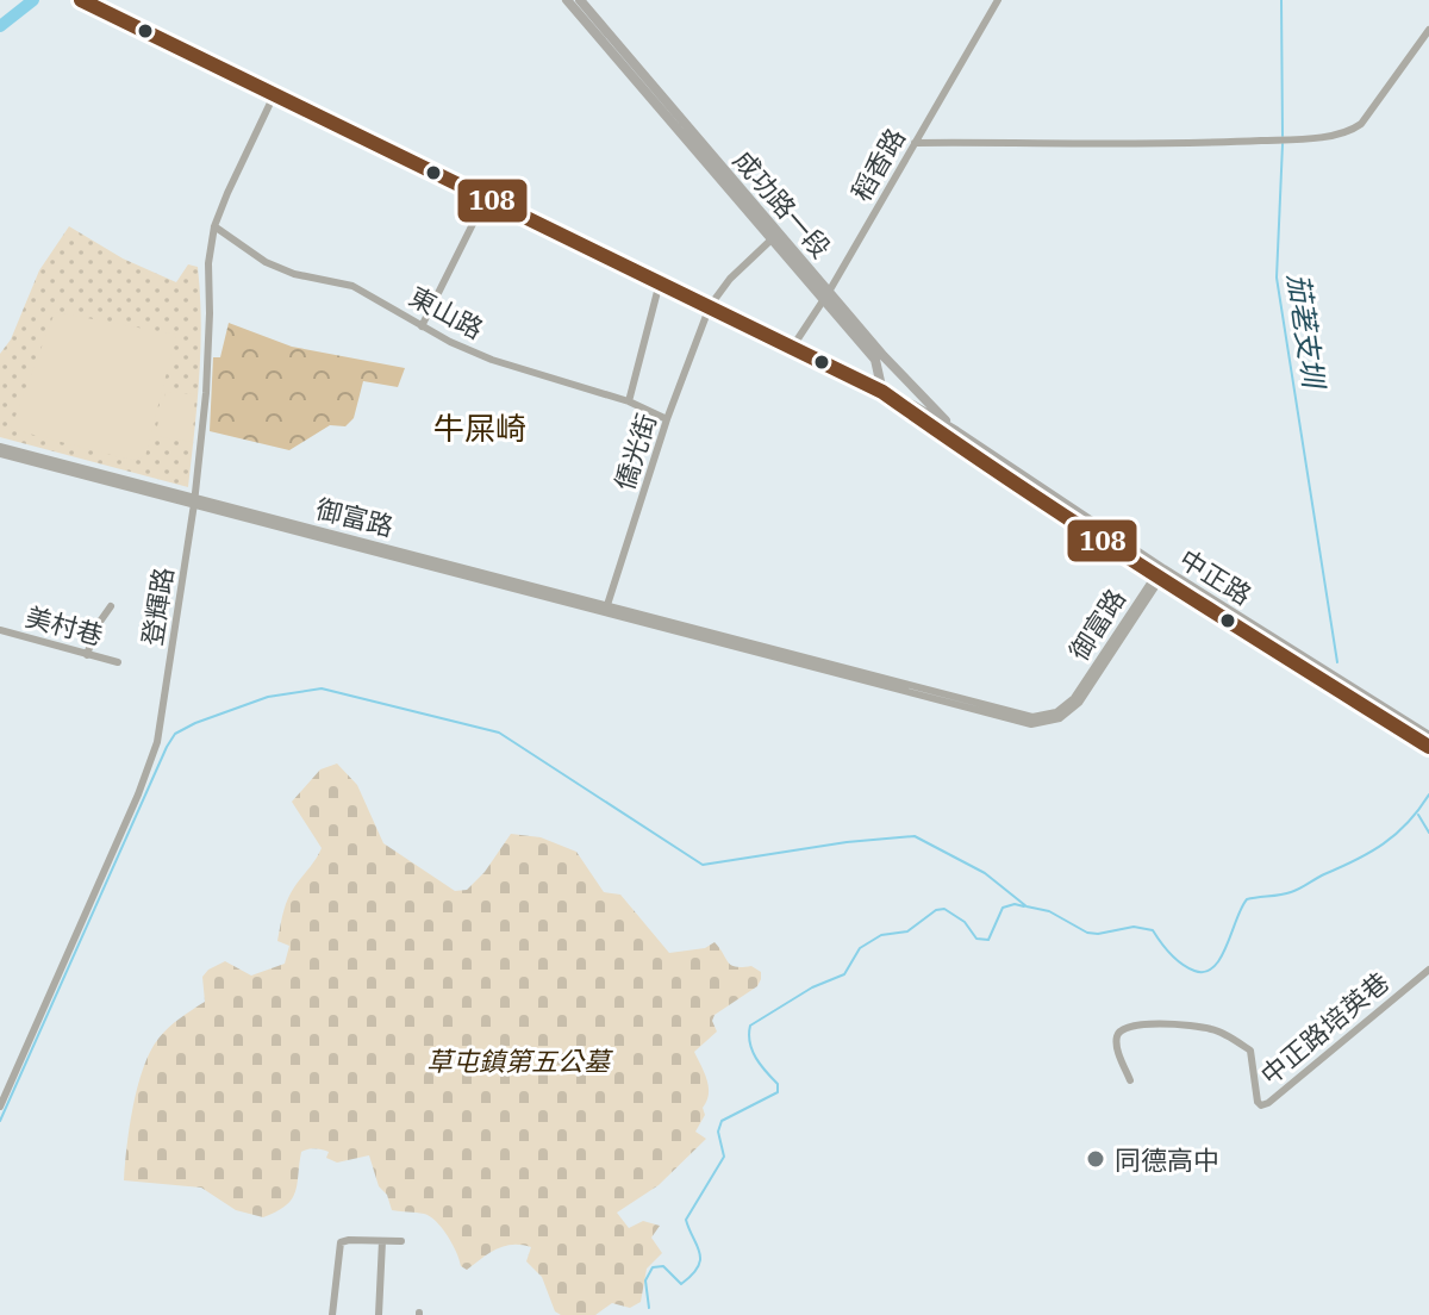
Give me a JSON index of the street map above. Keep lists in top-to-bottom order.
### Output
{
  "streets": {
    "main road": ["成功路一段", "中正路"],
    "street": [
      "稻香路",
      "東山路",
      "僑光街",
      "御富路",
      "登輝路",
      "美村巷",
      "中正路培英巷"
    ]
  },
  "crossings": [
    ["稻香路", "成功路一段"],
    ["稻香路", "中正路"],
    ["成功路一段", "僑光街"],
    ["成功路一段", "中正路"],
    ["東山路", "僑光街"],
    ["東山路", "登輝路"],
    ["僑光街", "御富路"],
    ["僑光街", "中正路"],
    ["御富路", "中正路"],
    ["御富路", "登輝路"],
    ["中正路", "登輝路"]
  ],
  "districts": ["牛屎崎"],
  "water": ["茄荖支圳"],
  "parks": ["草屯鎮第五公墓"],
  "places": ["同德高中"],
  "lines": ["transit line 108"]
}
